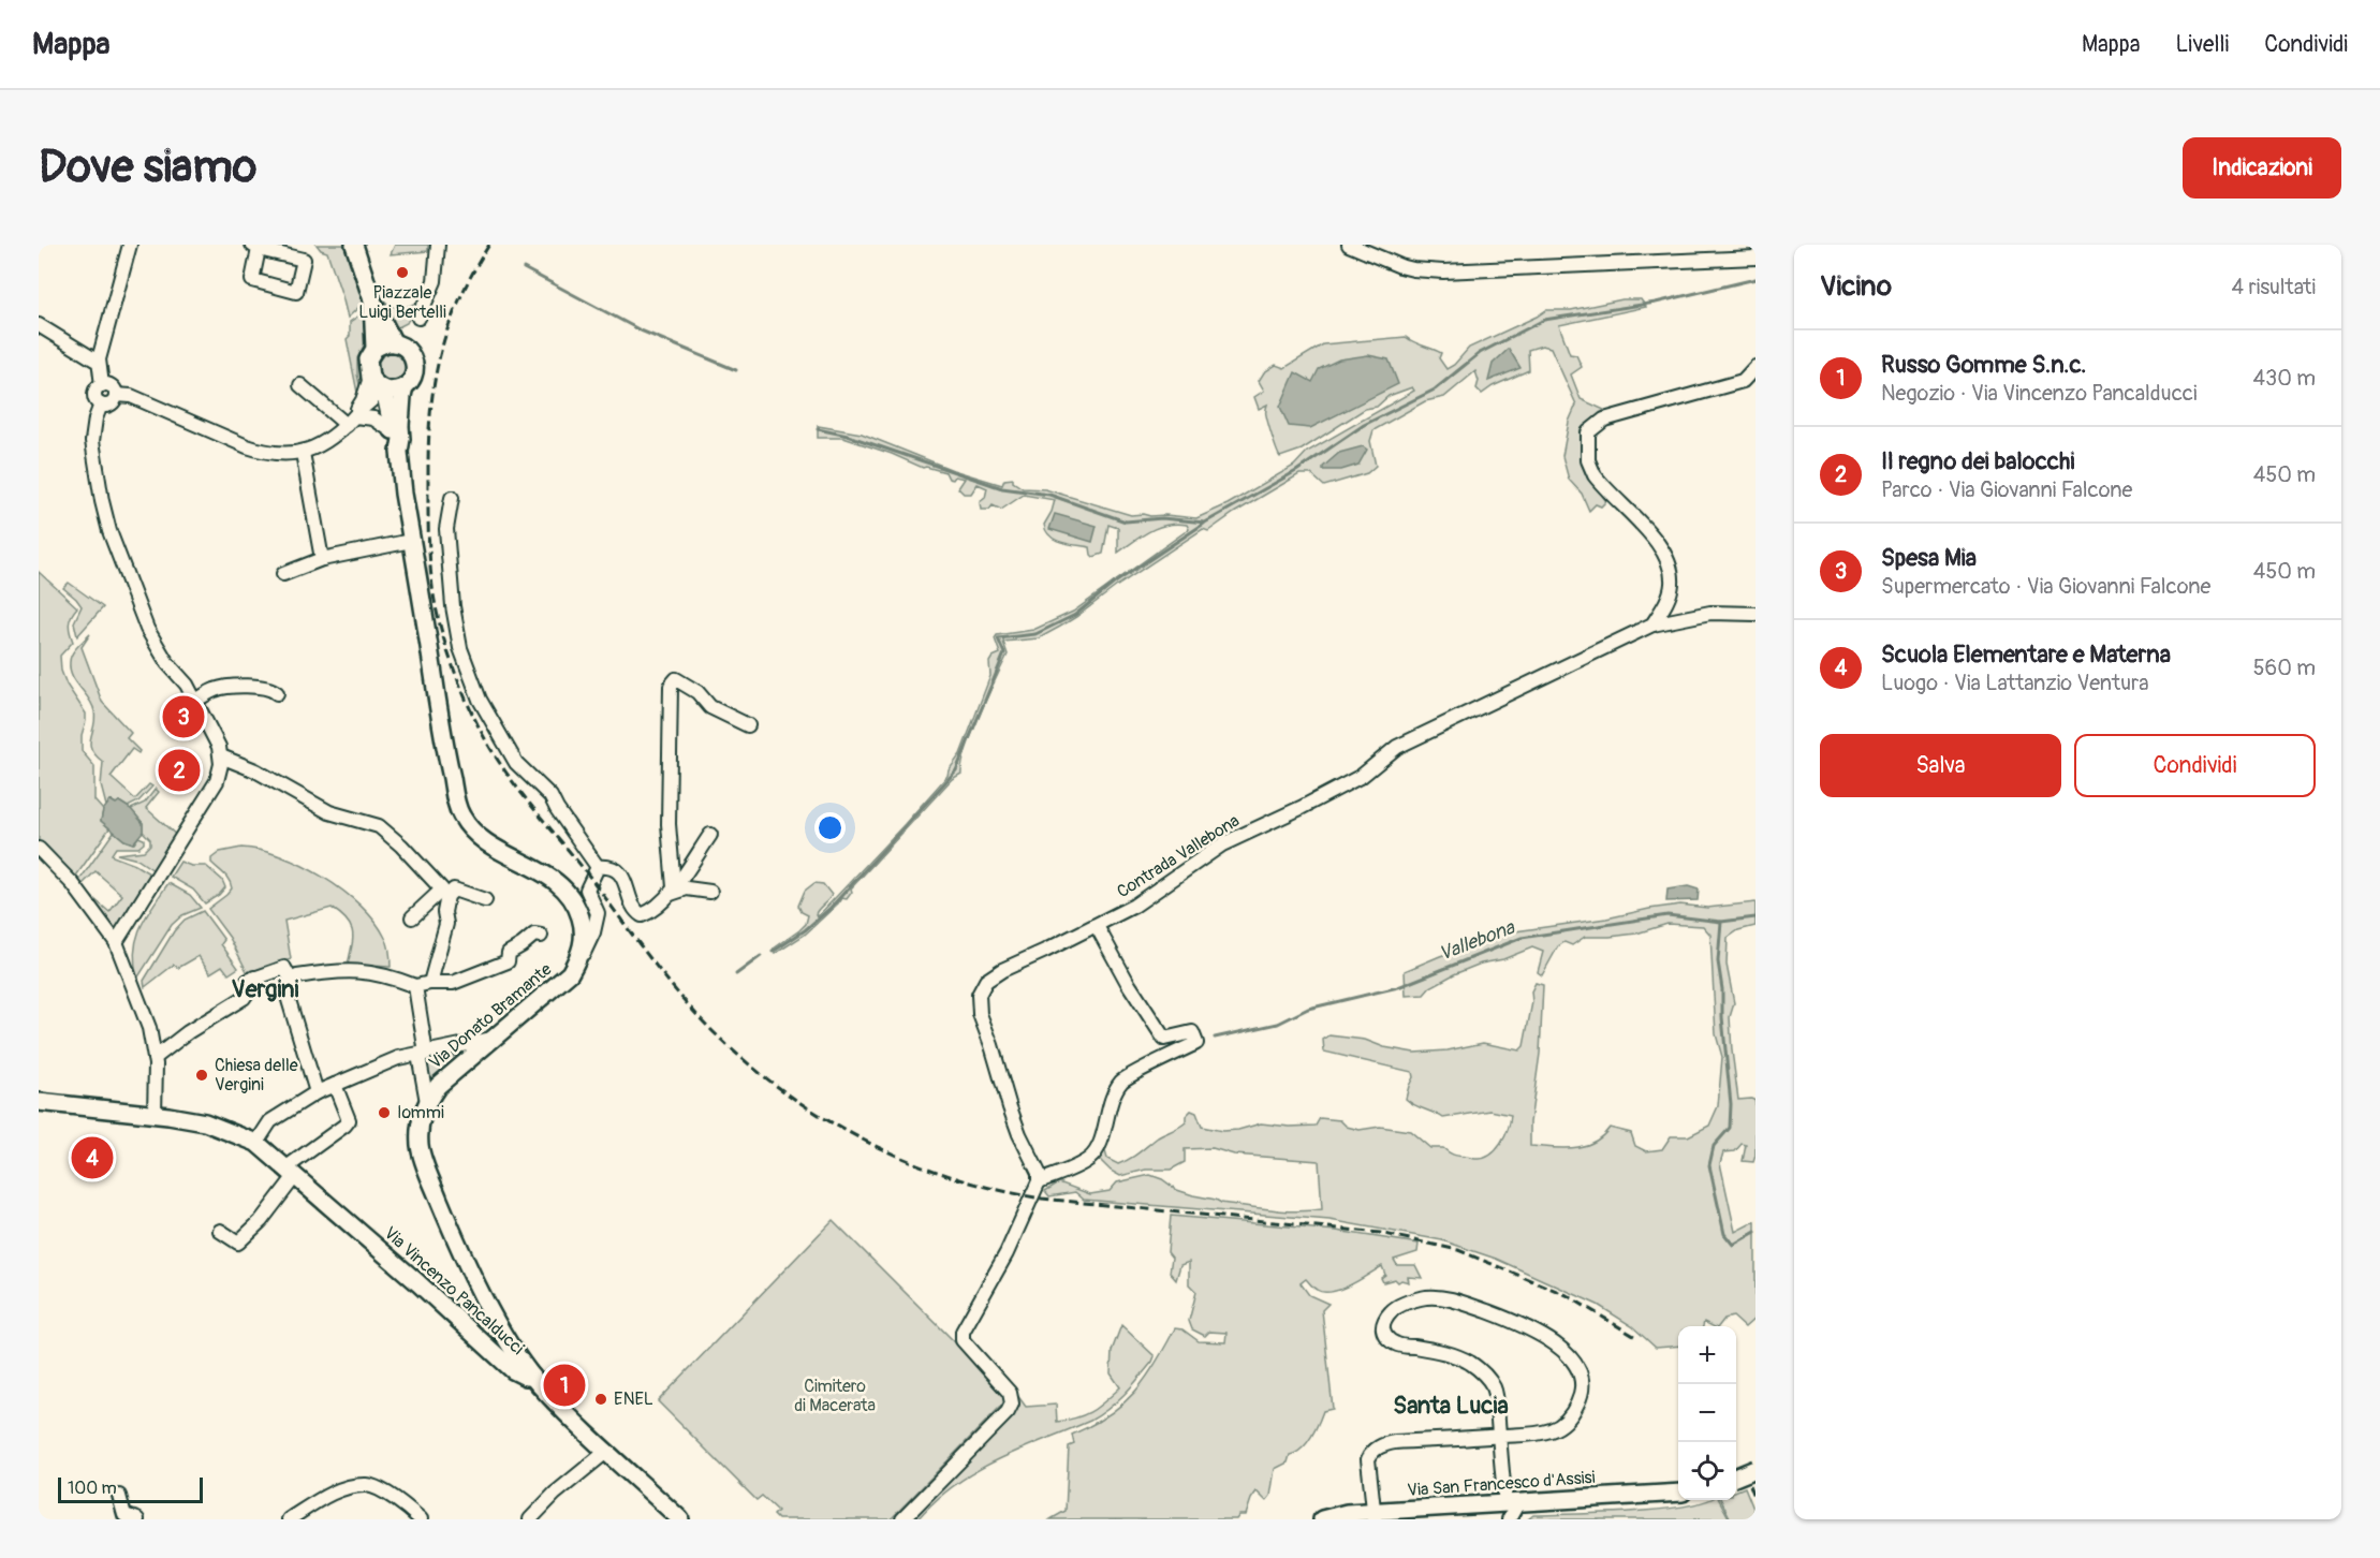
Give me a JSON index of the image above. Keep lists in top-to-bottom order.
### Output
{
  "streets": {
    "main road": ["Via Donato Bramante", "Via Vincenzo Pancalducci", "Via San Francesco d'Assisi"],
    "street": ["Contrada Vallebona"]
  },
  "crossings": [
    ["Via Donato Bramante", "Via Vincenzo Pancalducci"]
  ],
  "districts": ["Vergini", "Santa Lucia"],
  "water": ["Vallebona"],
  "parks": ["Cimitero di Macerata"],
  "places": [
    "Piazzale Luigi Bertelli",
    "Chiesa delle Vergini",
    "Iommi",
    "ENEL"
  ],
  "scale_bar": "100 m",
  "page": {
    "header": "Mappa",
    "nav": ["Mappa", "Livelli", "Condividi"],
    "buttons": [
      "Indicazioni",
      ["Salva", "Condividi"]
    ],
    "title": "Dove siamo",
    "heading": ["Vicino", "4 risultati"],
    "list": [
      {
        "mark": "1",
        "name": "Russo Gomme S.n.c.",
        "note": "Negozio · Via Vincenzo Pancalducci",
        "value": "430 m"
      },
      {
        "mark": "2",
        "name": "Il regno dei balocchi",
        "note": "Parco · Via Giovanni Falcone",
        "value": "450 m"
      },
      {
        "mark": "3",
        "name": "Spesa Mia",
        "note": "Supermercato · Via Giovanni Falcone",
        "value": "450 m"
      },
      {
        "mark": "4",
        "name": "Scuola Elementare e Materna",
        "note": "Luogo · Via Lattanzio Ventura",
        "value": "560 m"
      }
    ],
    "pins": [
      "3",
      "2",
      "4",
      "1"
    ],
    "map_buttons": ["+", "−"],
    "scale": "100 m"
  }
}
